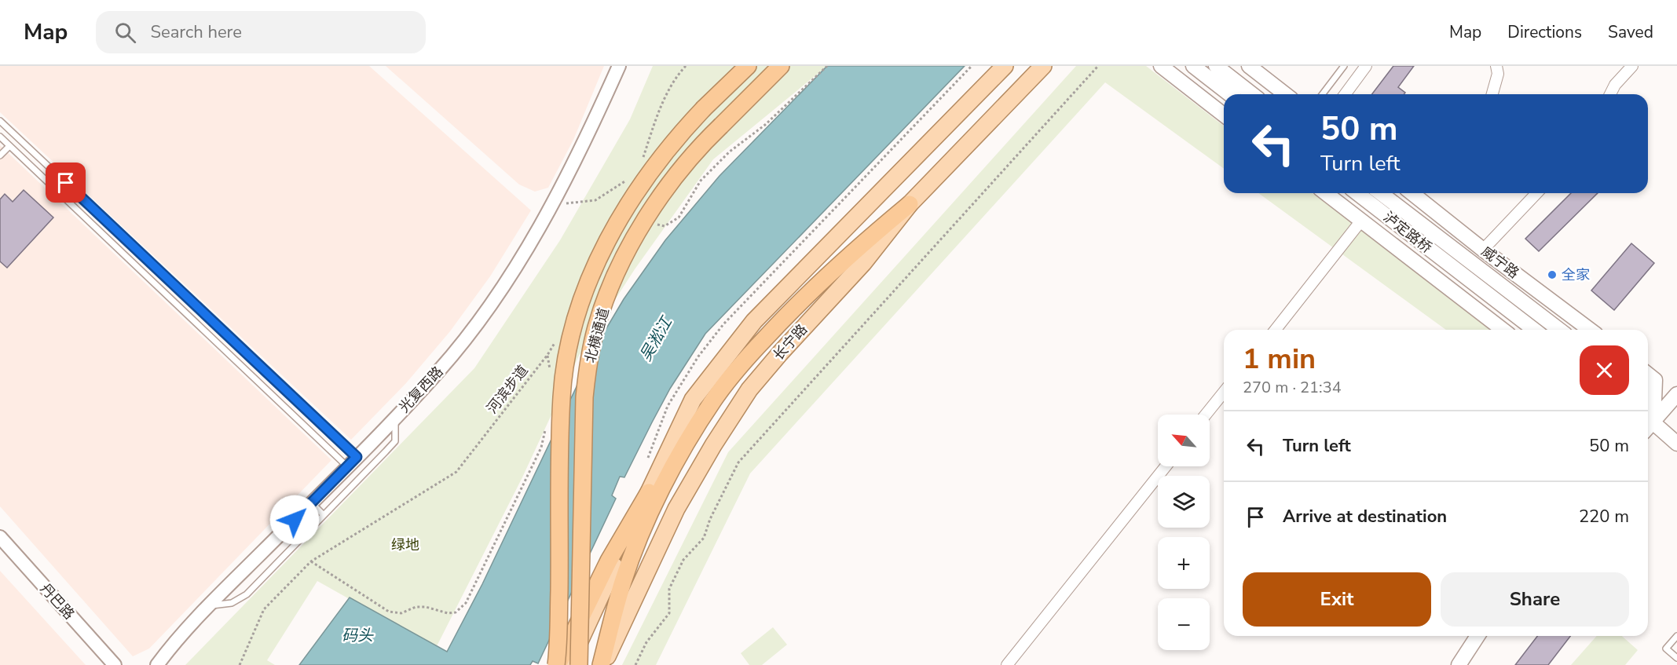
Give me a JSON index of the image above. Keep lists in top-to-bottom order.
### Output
{
  "streets": {
    "highway": ["北横通道"],
    "main road": ["泸定路桥", "威宁路", "长宁路"],
    "street": ["光复西路", "丹巴路"],
    "path": ["河滨步道"]
  },
  "crossings": [
    ["泸定路桥", "威宁路"]
  ],
  "water": ["吴淞江", "码头"],
  "parks": ["绿地"],
  "places": ["全家"],
  "north": "top left",
  "page": {
    "header": "Map",
    "search": "Search here",
    "nav": ["Map", "Directions", "Saved"],
    "turn": ["50 m", "Turn left"],
    "heading": ["1 min", "270 m · 21:34"],
    "list": [
      {
        "name": "Turn left",
        "value": "50 m"
      },
      {
        "name": "Arrive at destination",
        "value": "220 m"
      }
    ],
    "map_buttons": ["+", "−"],
    "buttons": ["Exit", "Share"]
  }
}
